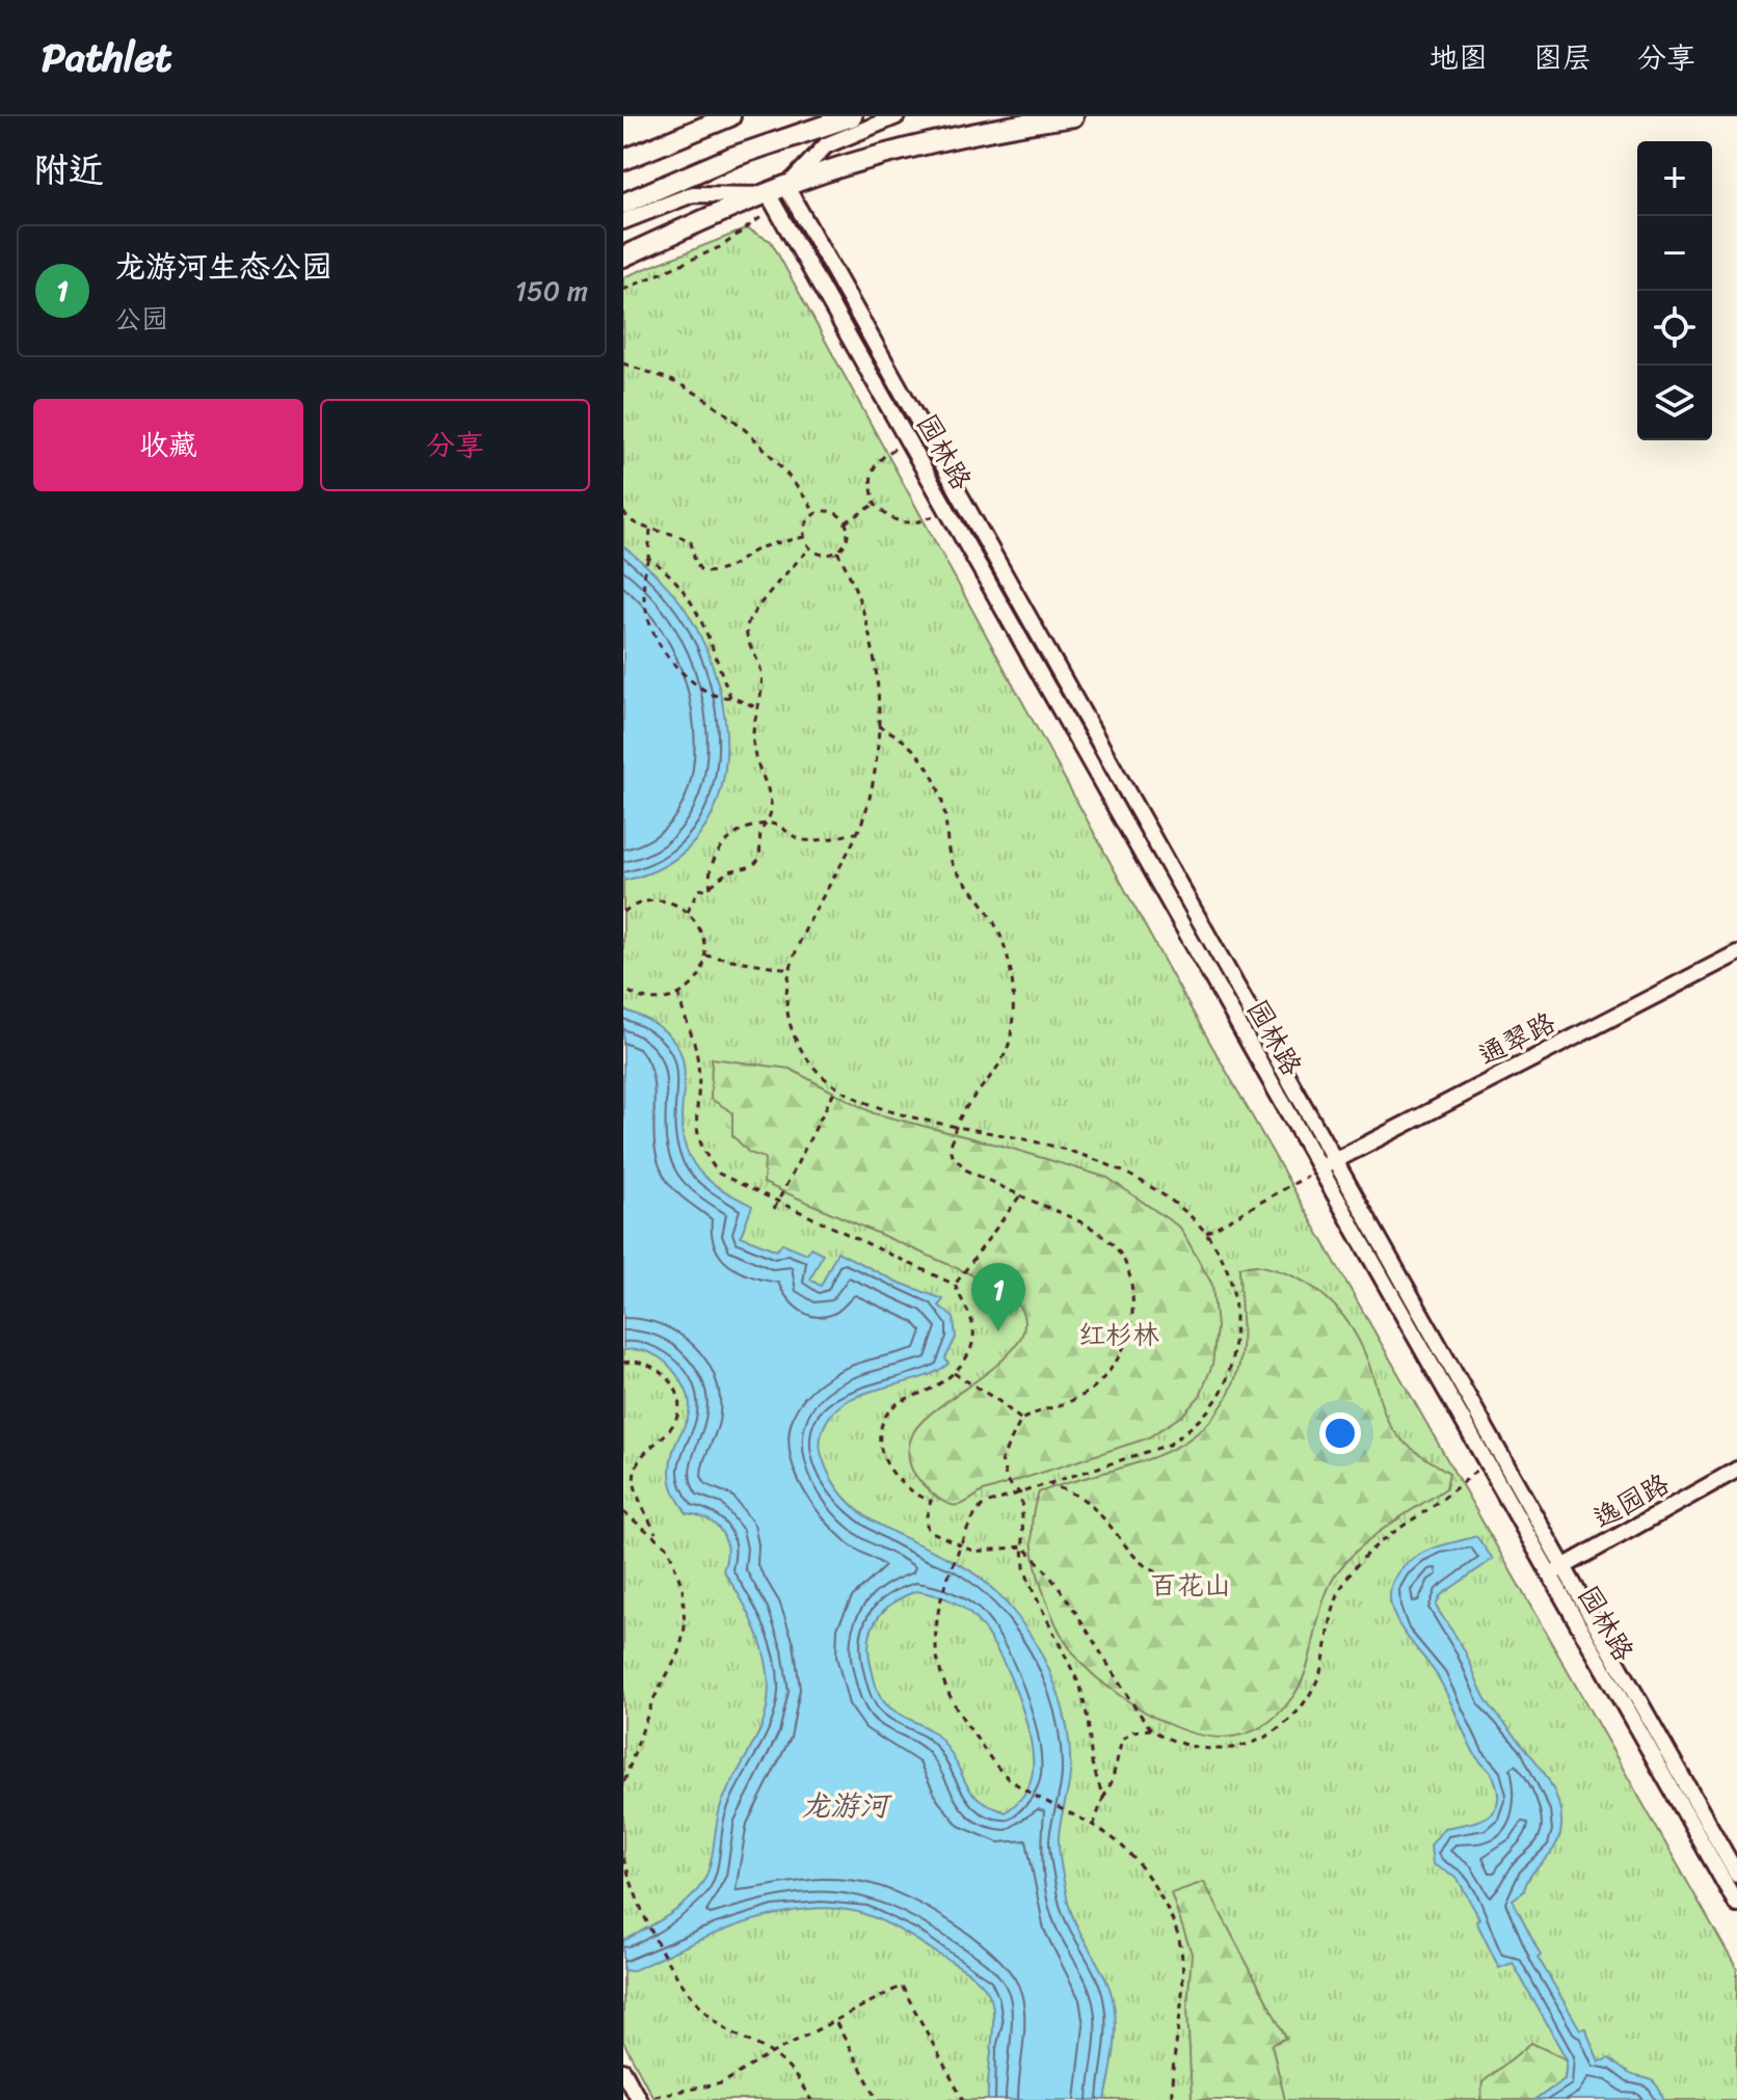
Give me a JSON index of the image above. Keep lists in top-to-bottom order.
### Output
{
  "streets": {
    "street": ["园林路", "通翠路", "逸园路"]
  },
  "crossings": [
    ["园林路", "通翠路"],
    ["园林路", "逸园路"]
  ],
  "water": ["龙游河"],
  "parks": ["红杉林", "百花山"],
  "page": {
    "header": "Pathlet",
    "nav": ["地图", "图层", "分享"],
    "heading": "附近",
    "map_buttons": ["+", "−"],
    "list": [
      {
        "mark": "1",
        "name": "龙游河生态公园",
        "note": "公园",
        "value": "150 m"
      }
    ],
    "buttons": ["收藏", "分享"],
    "pins": "1"
  }
}
